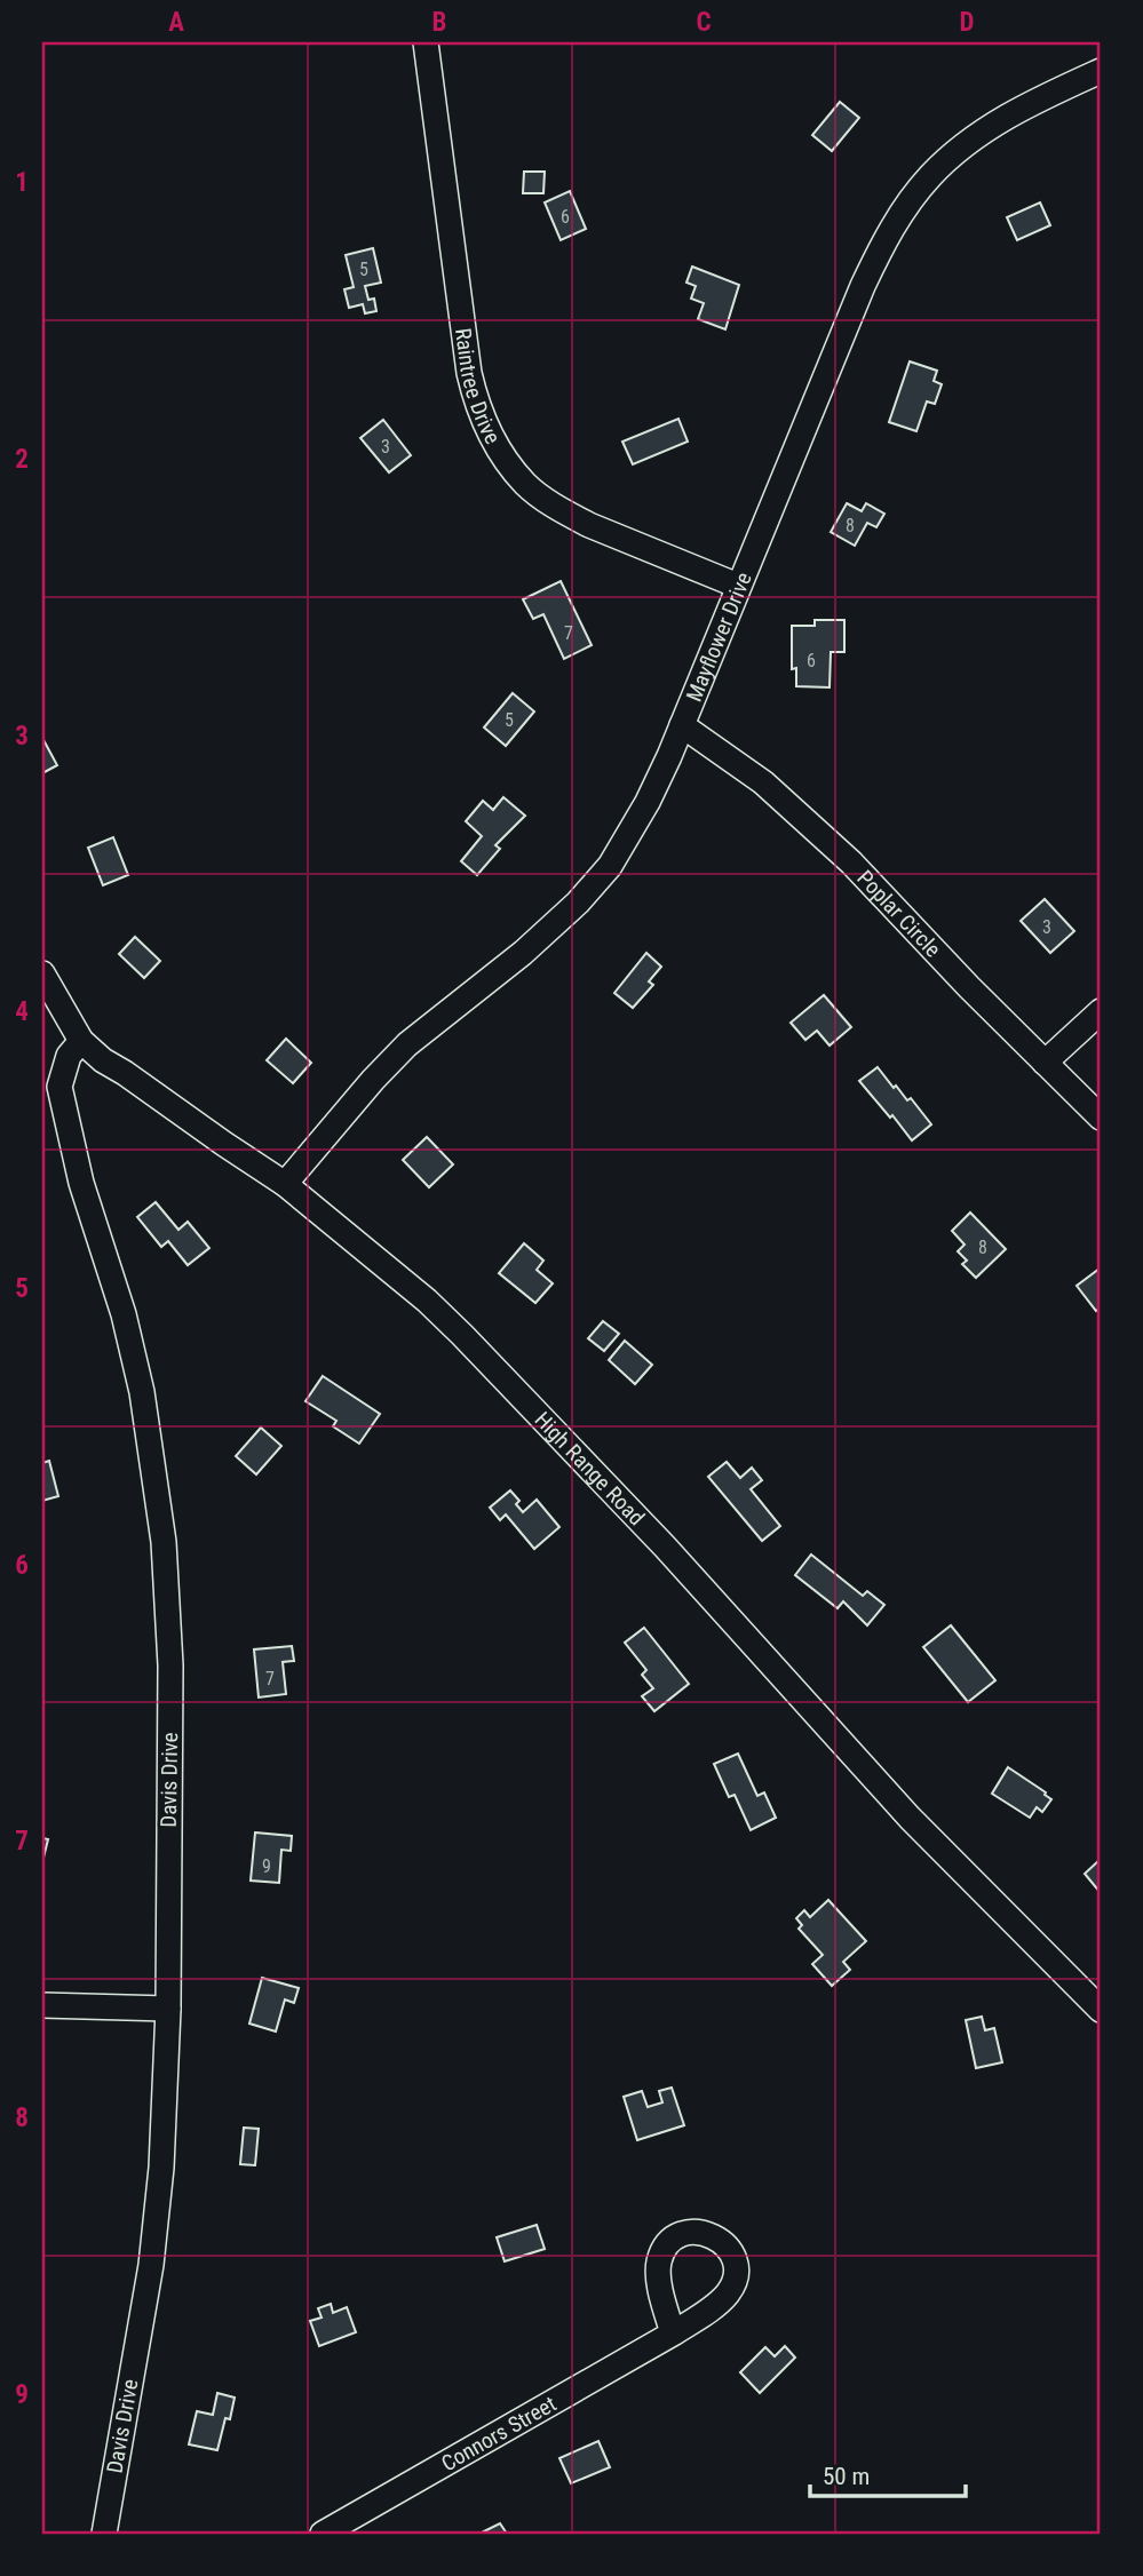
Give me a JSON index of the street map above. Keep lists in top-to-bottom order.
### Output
{
  "streets": {
    "street": [
      "Raintree Drive",
      "Mayflower Drive",
      "Poplar Circle",
      "High Range Road",
      "Davis Drive",
      "Connors Street"
    ]
  },
  "crossings": [
    ["Raintree Drive", "Mayflower Drive"],
    ["Mayflower Drive", "Poplar Circle"],
    ["Mayflower Drive", "High Range Road"],
    ["High Range Road", "Davis Drive"]
  ],
  "house_numbers": [
    "6",
    "5",
    "3",
    "8",
    "7",
    "6",
    "5",
    "3",
    "8",
    "7",
    "9"
  ],
  "scale_bar": "50 m",
  "grid": {
    "columns": [
      "A",
      "B",
      "C",
      "D"
    ],
    "rows": [
      "1",
      "2",
      "3",
      "4",
      "5",
      "6",
      "7",
      "8",
      "9"
    ]
  }
}
